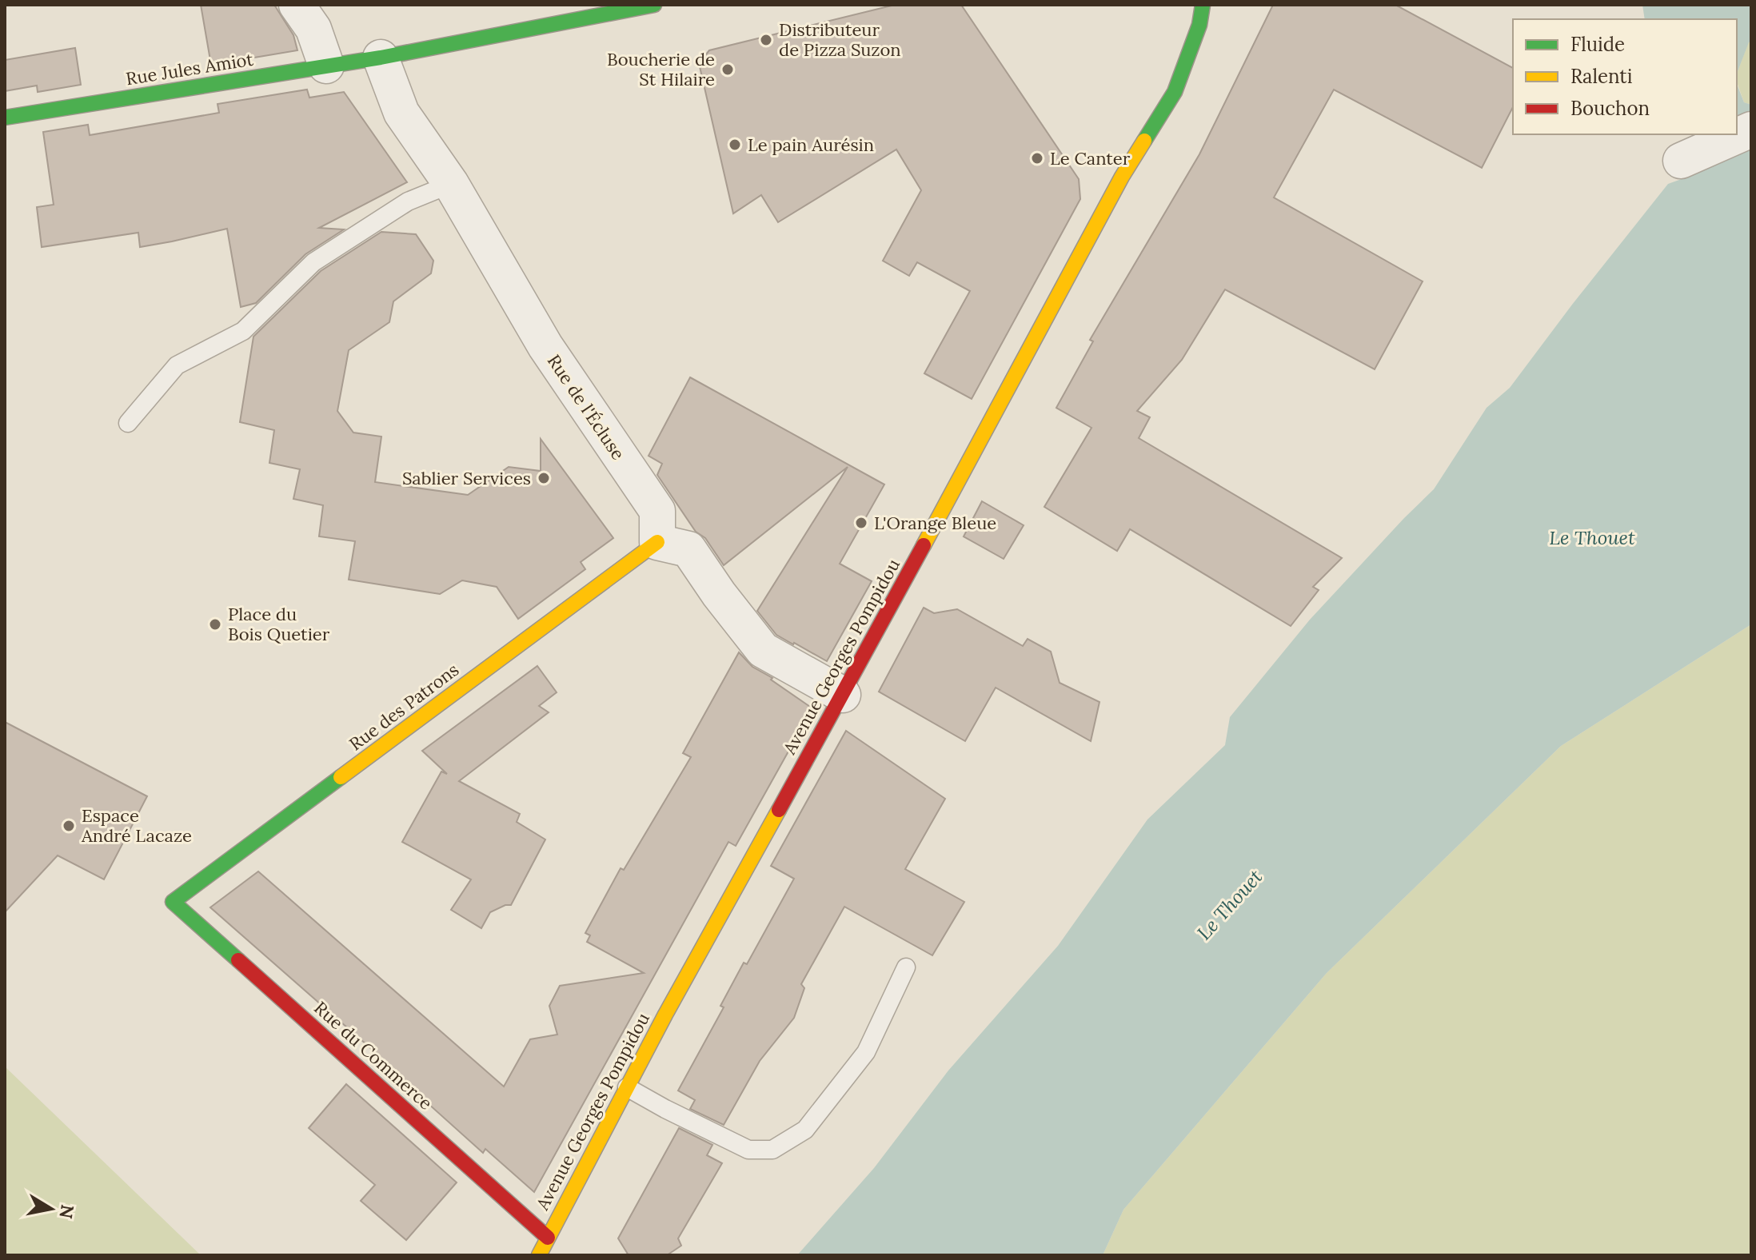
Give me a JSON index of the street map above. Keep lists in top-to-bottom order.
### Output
{
  "streets": {
    "main road": [
      "Rue Jules Amiot",
      "Avenue Georges Pompidou",
      "Rue des Patrons",
      "Rue du Commerce"
    ],
    "street": ["Rue de l'Écluse"]
  },
  "crossings": [
    ["Rue Jules Amiot", "Rue de l'Écluse"],
    ["Rue de l'Écluse", "Rue des Patrons"],
    ["Avenue Georges Pompidou", "Rue du Commerce"],
    ["Rue des Patrons", "Rue du Commerce"]
  ],
  "water": ["Le Thouet"],
  "places": [
    "Distributeur de Pizza Suzon",
    "Boucherie de St Hilaire",
    "Le pain Aurésin",
    "Le Canter",
    "Sablier Services",
    "L'Orange Bleue",
    "Place du Bois Quetier",
    "Espace André Lacaze"
  ],
  "legend": ["Fluide", "Ralenti", "Bouchon"],
  "north": "right"
}
